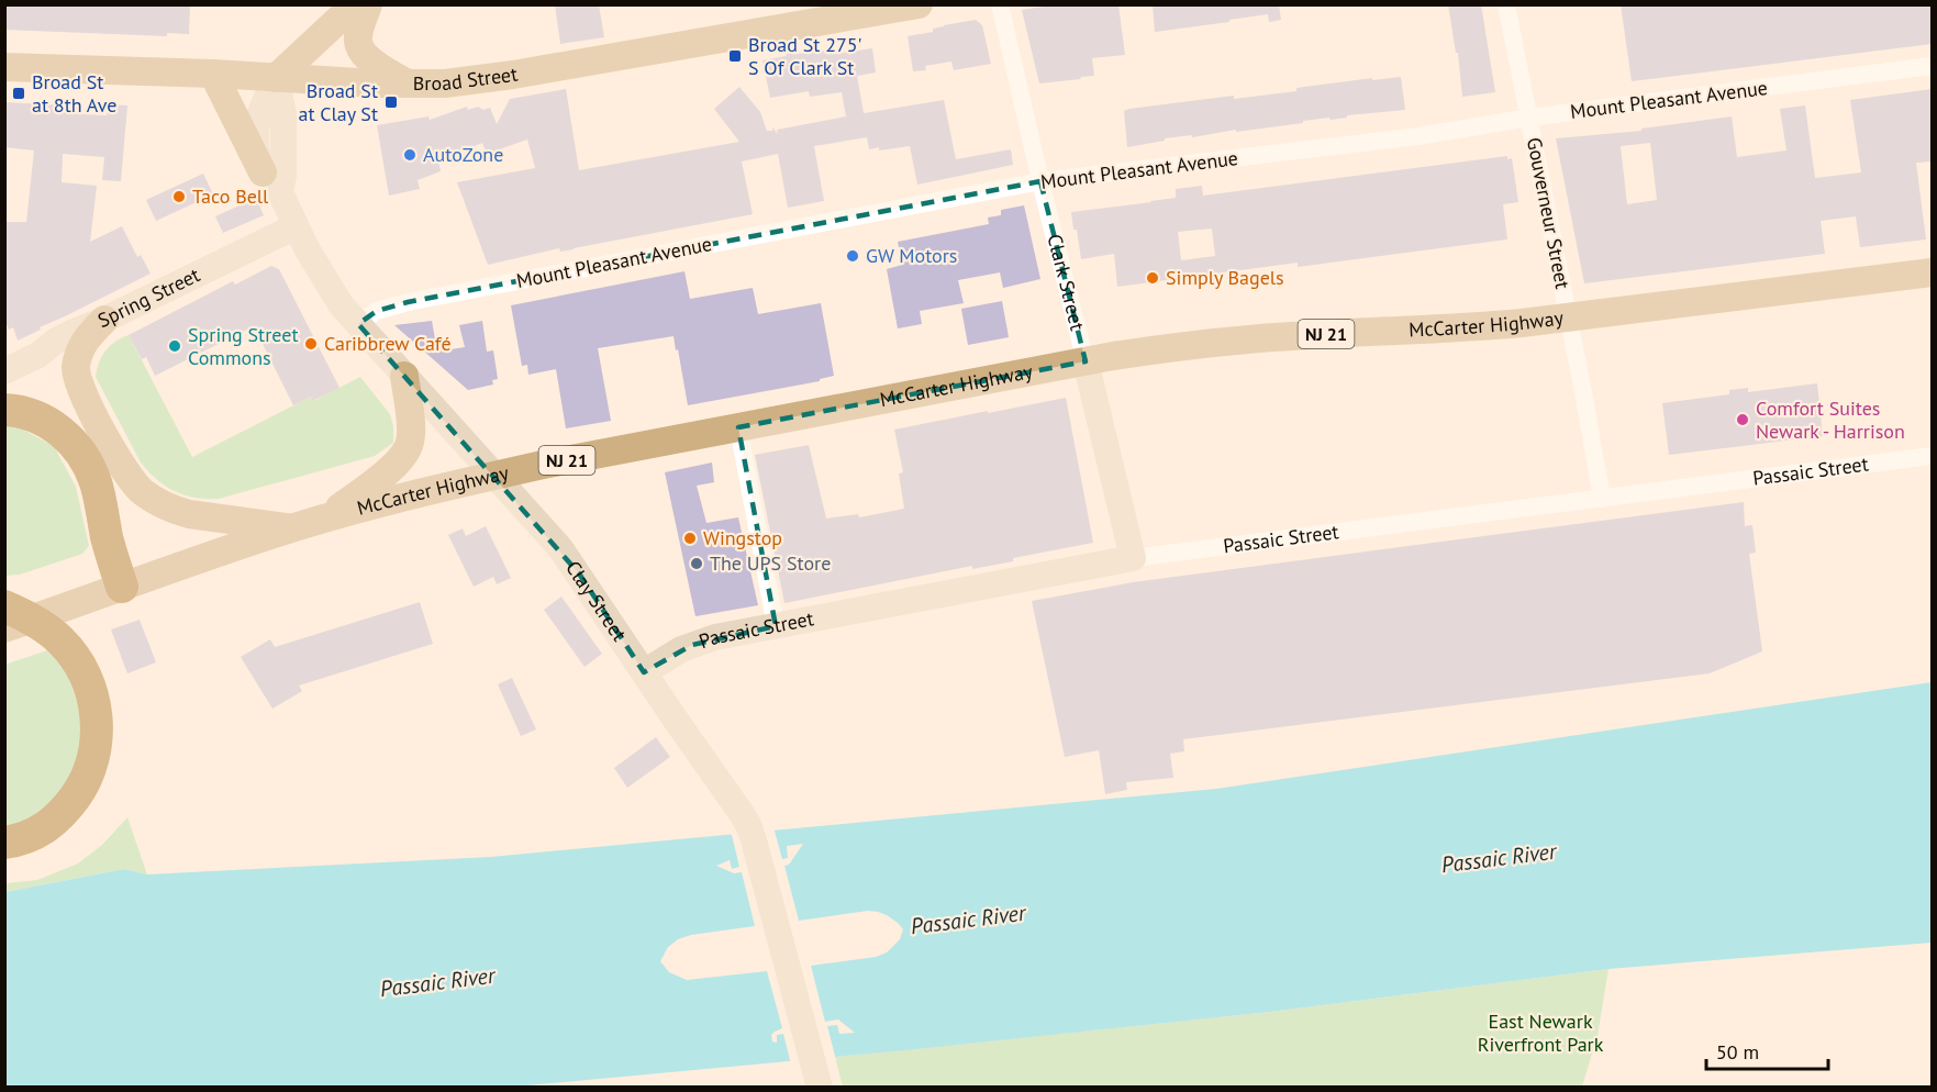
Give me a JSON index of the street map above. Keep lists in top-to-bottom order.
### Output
{
  "streets": {
    "main road": [
      "Broad Street",
      "Clark Street",
      "Spring Street",
      "McCarter Highway",
      "NJ 21",
      "Passaic Street",
      "Clay Street"
    ],
    "street": ["Mount Pleasant Avenue", "Gouverneur Street"]
  },
  "crossings": [
    ["Mount Pleasant Avenue", "Gouverneur Street"],
    ["Mount Pleasant Avenue", "Clark Street"],
    ["Mount Pleasant Avenue", "Clay Street"],
    ["Gouverneur Street", "McCarter Highway"],
    ["Gouverneur Street", "Passaic Street"],
    ["Clark Street", "McCarter Highway"],
    ["Clark Street", "Passaic Street"],
    ["Spring Street", "Clay Street"],
    ["McCarter Highway", "Clay Street"],
    ["Passaic Street", "Clay Street"]
  ],
  "water": ["Passaic River"],
  "parks": ["East Newark Riverfront Park"],
  "places": {
    "transit": ["Broad St 275' S Of Clark St", "Broad St at 8th Ave", "Broad St at Clay St"],
    "other": [
      "AutoZone",
      "Taco Bell",
      "GW Motors",
      "Simply Bagels",
      "Caribbrew Café",
      "Spring Street Commons",
      "Comfort Suites Newark - Harrison",
      "Wingstop",
      "The UPS Store"
    ]
  },
  "scale_bar": "50 m"
}
